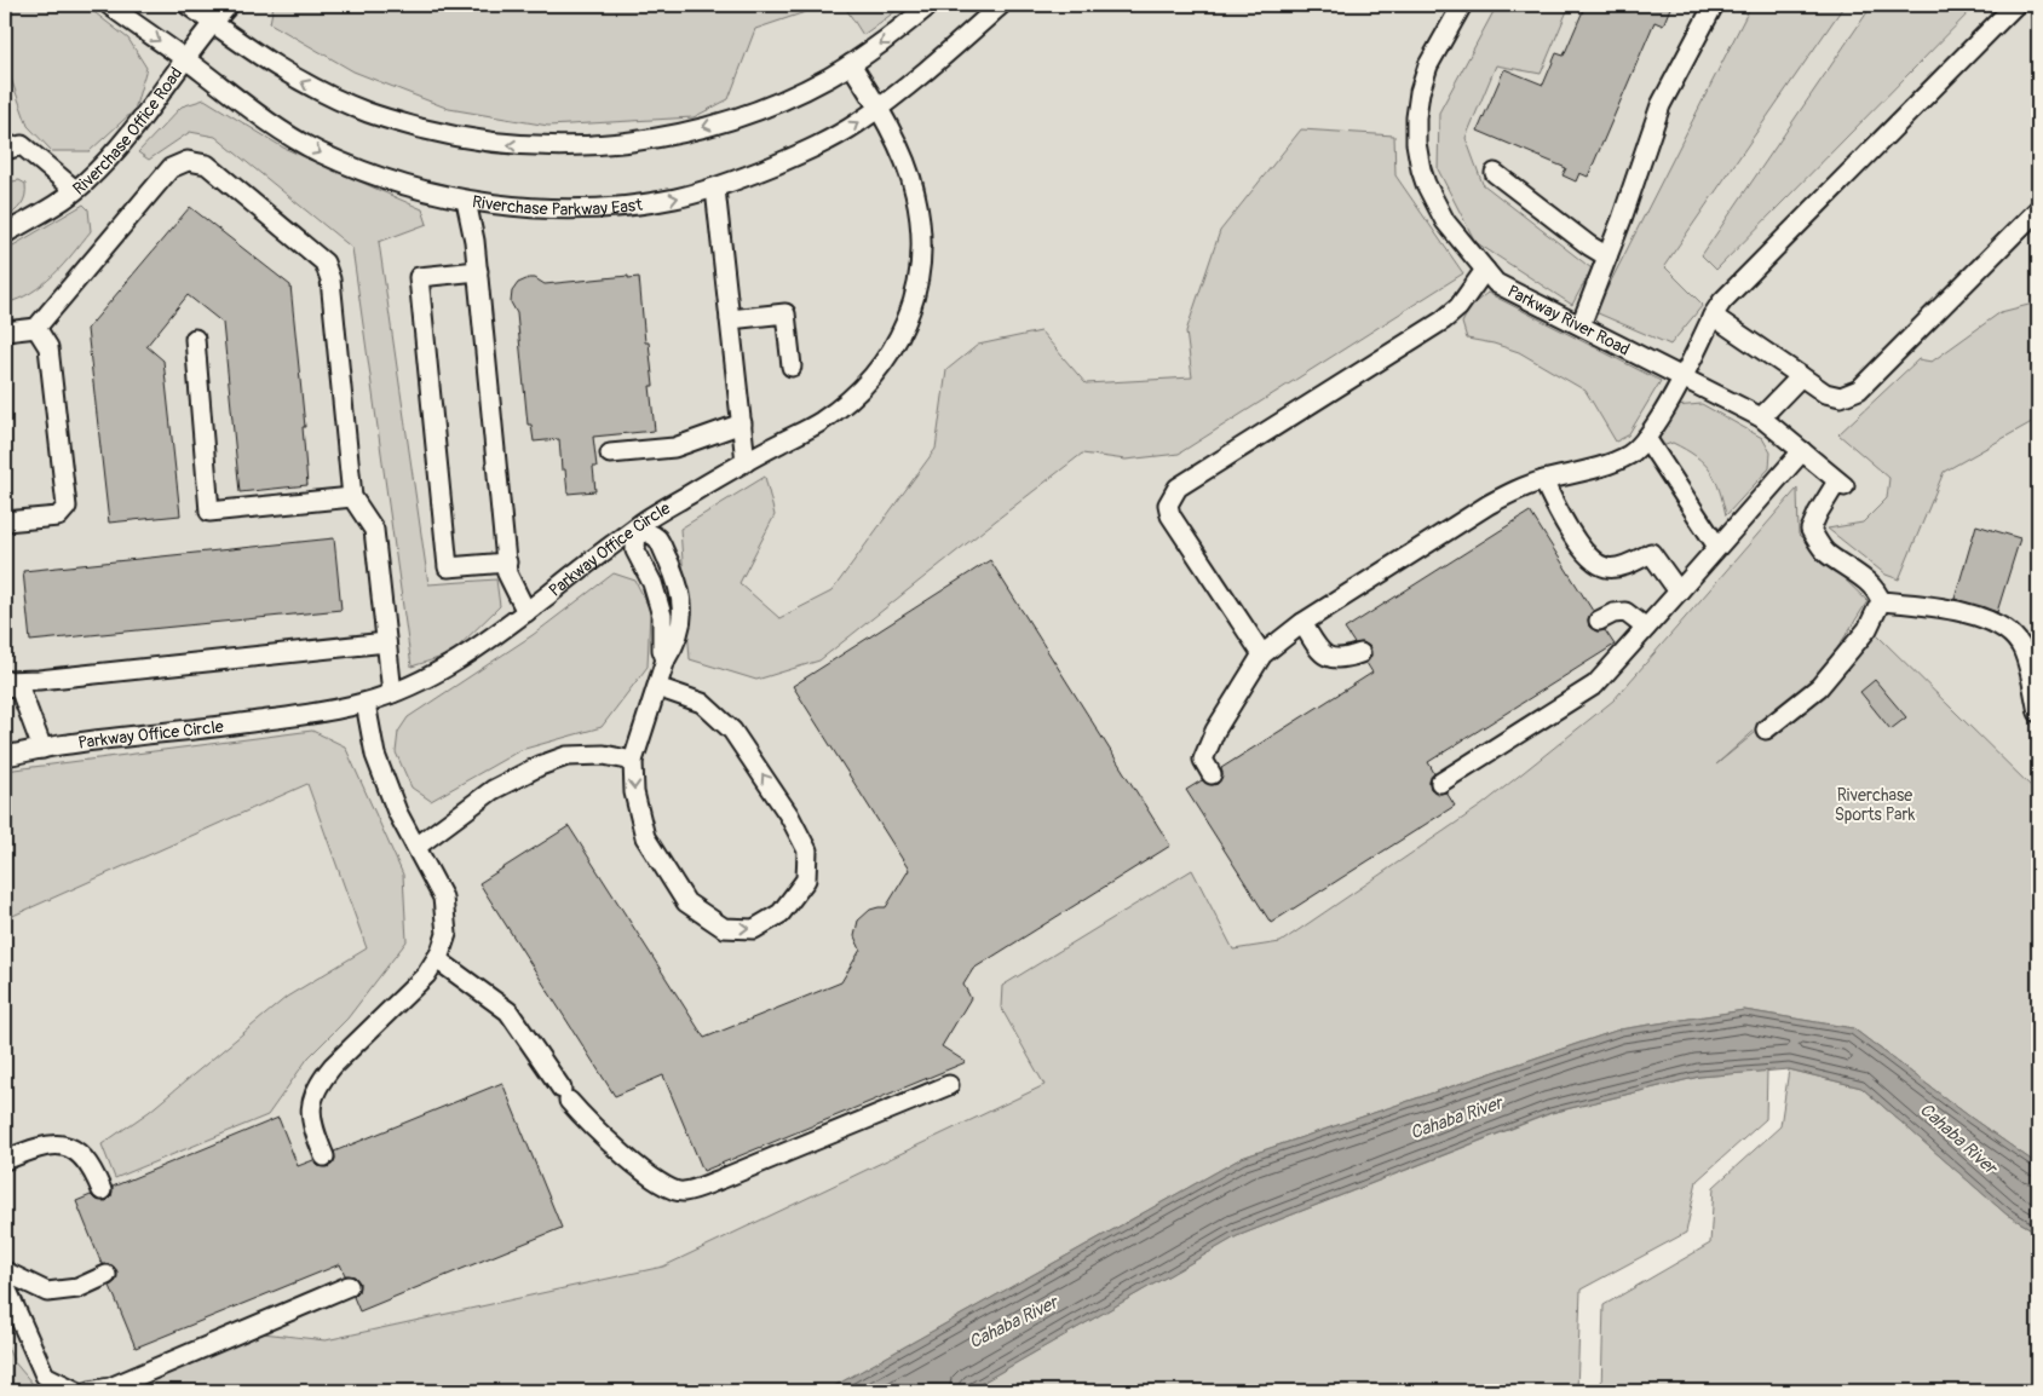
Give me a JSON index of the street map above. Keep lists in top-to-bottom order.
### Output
{
  "streets": {
    "street": [
      "Riverchase Office Road",
      "Riverchase Parkway East",
      "Parkway River Road",
      "Parkway Office Circle"
    ]
  },
  "crossings": [
    ["Riverchase Office Road", "Riverchase Parkway East"],
    ["Riverchase Parkway East", "Parkway Office Circle"]
  ],
  "water": ["Cahaba River"],
  "parks": ["Riverchase Sports Park"]
}
